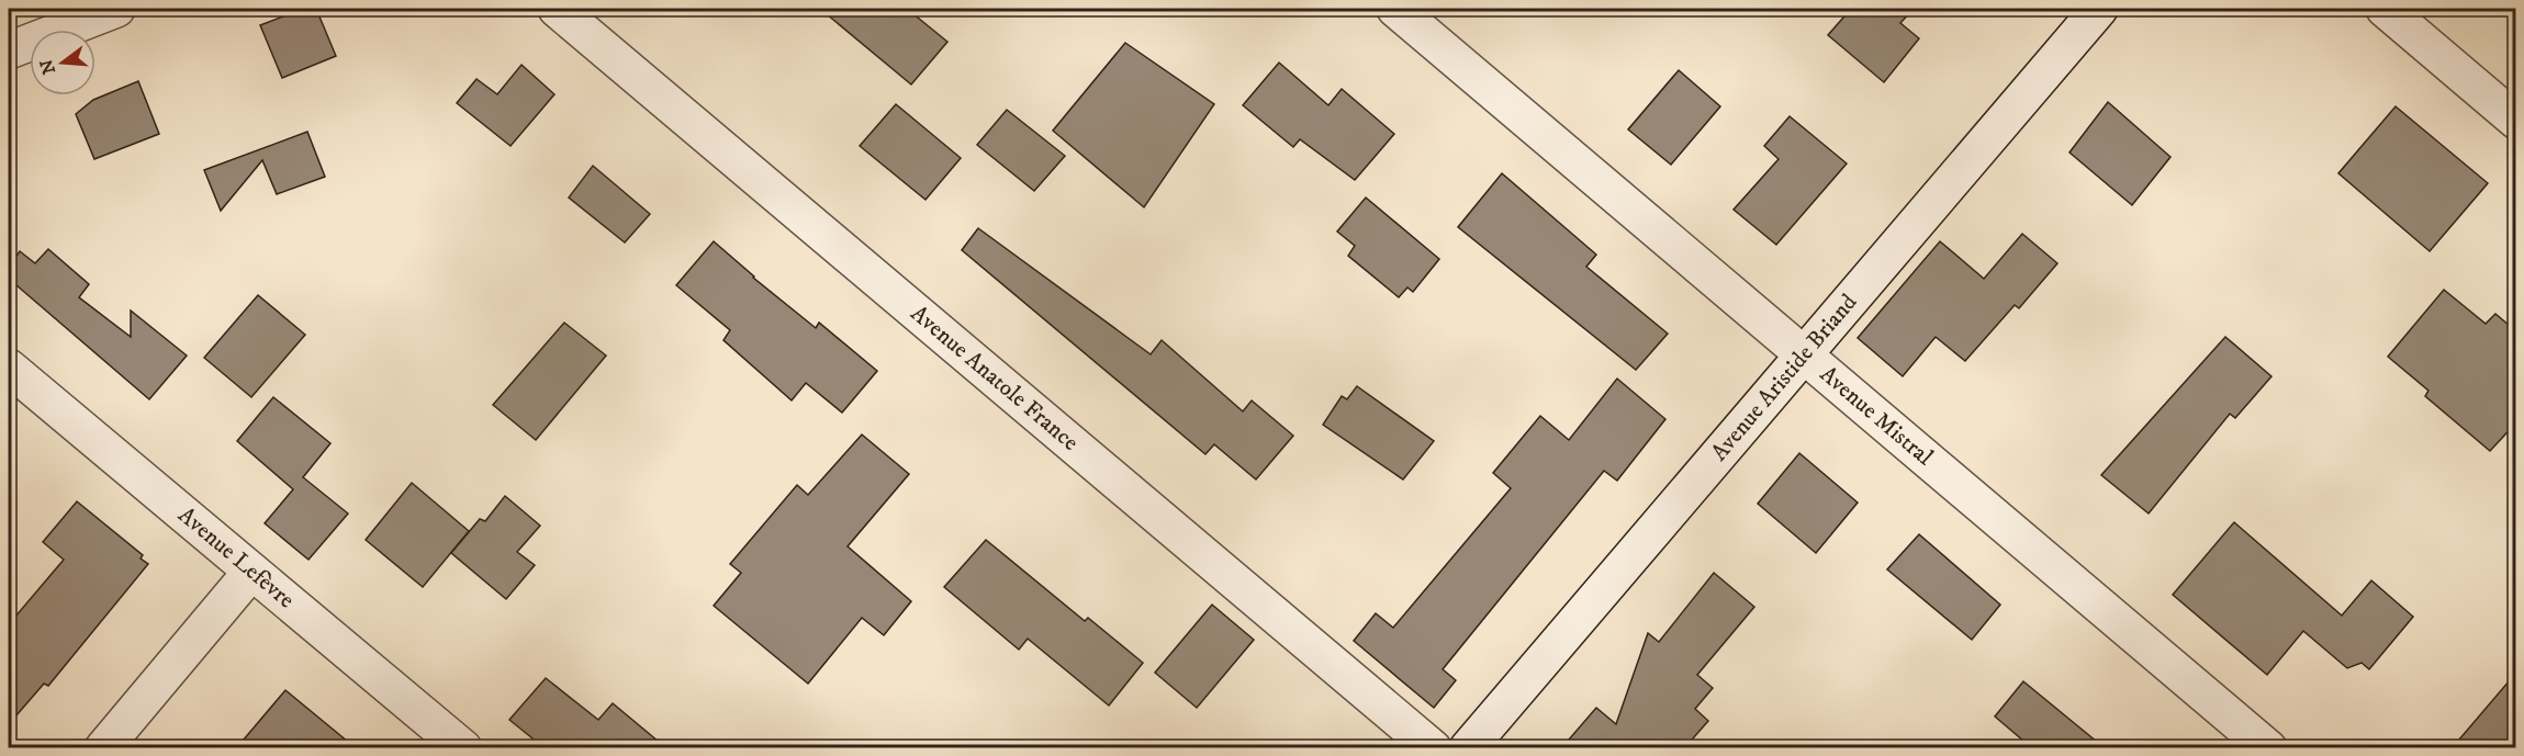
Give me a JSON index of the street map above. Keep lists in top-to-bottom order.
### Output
{
  "streets": {
    "street": [
      "Avenue Anatole France",
      "Avenue Aristide Briand",
      "Avenue Mistral",
      "Avenue Lefèvre"
    ]
  },
  "crossings": [
    ["Avenue Aristide Briand", "Avenue Mistral"]
  ],
  "north": "left"
}
